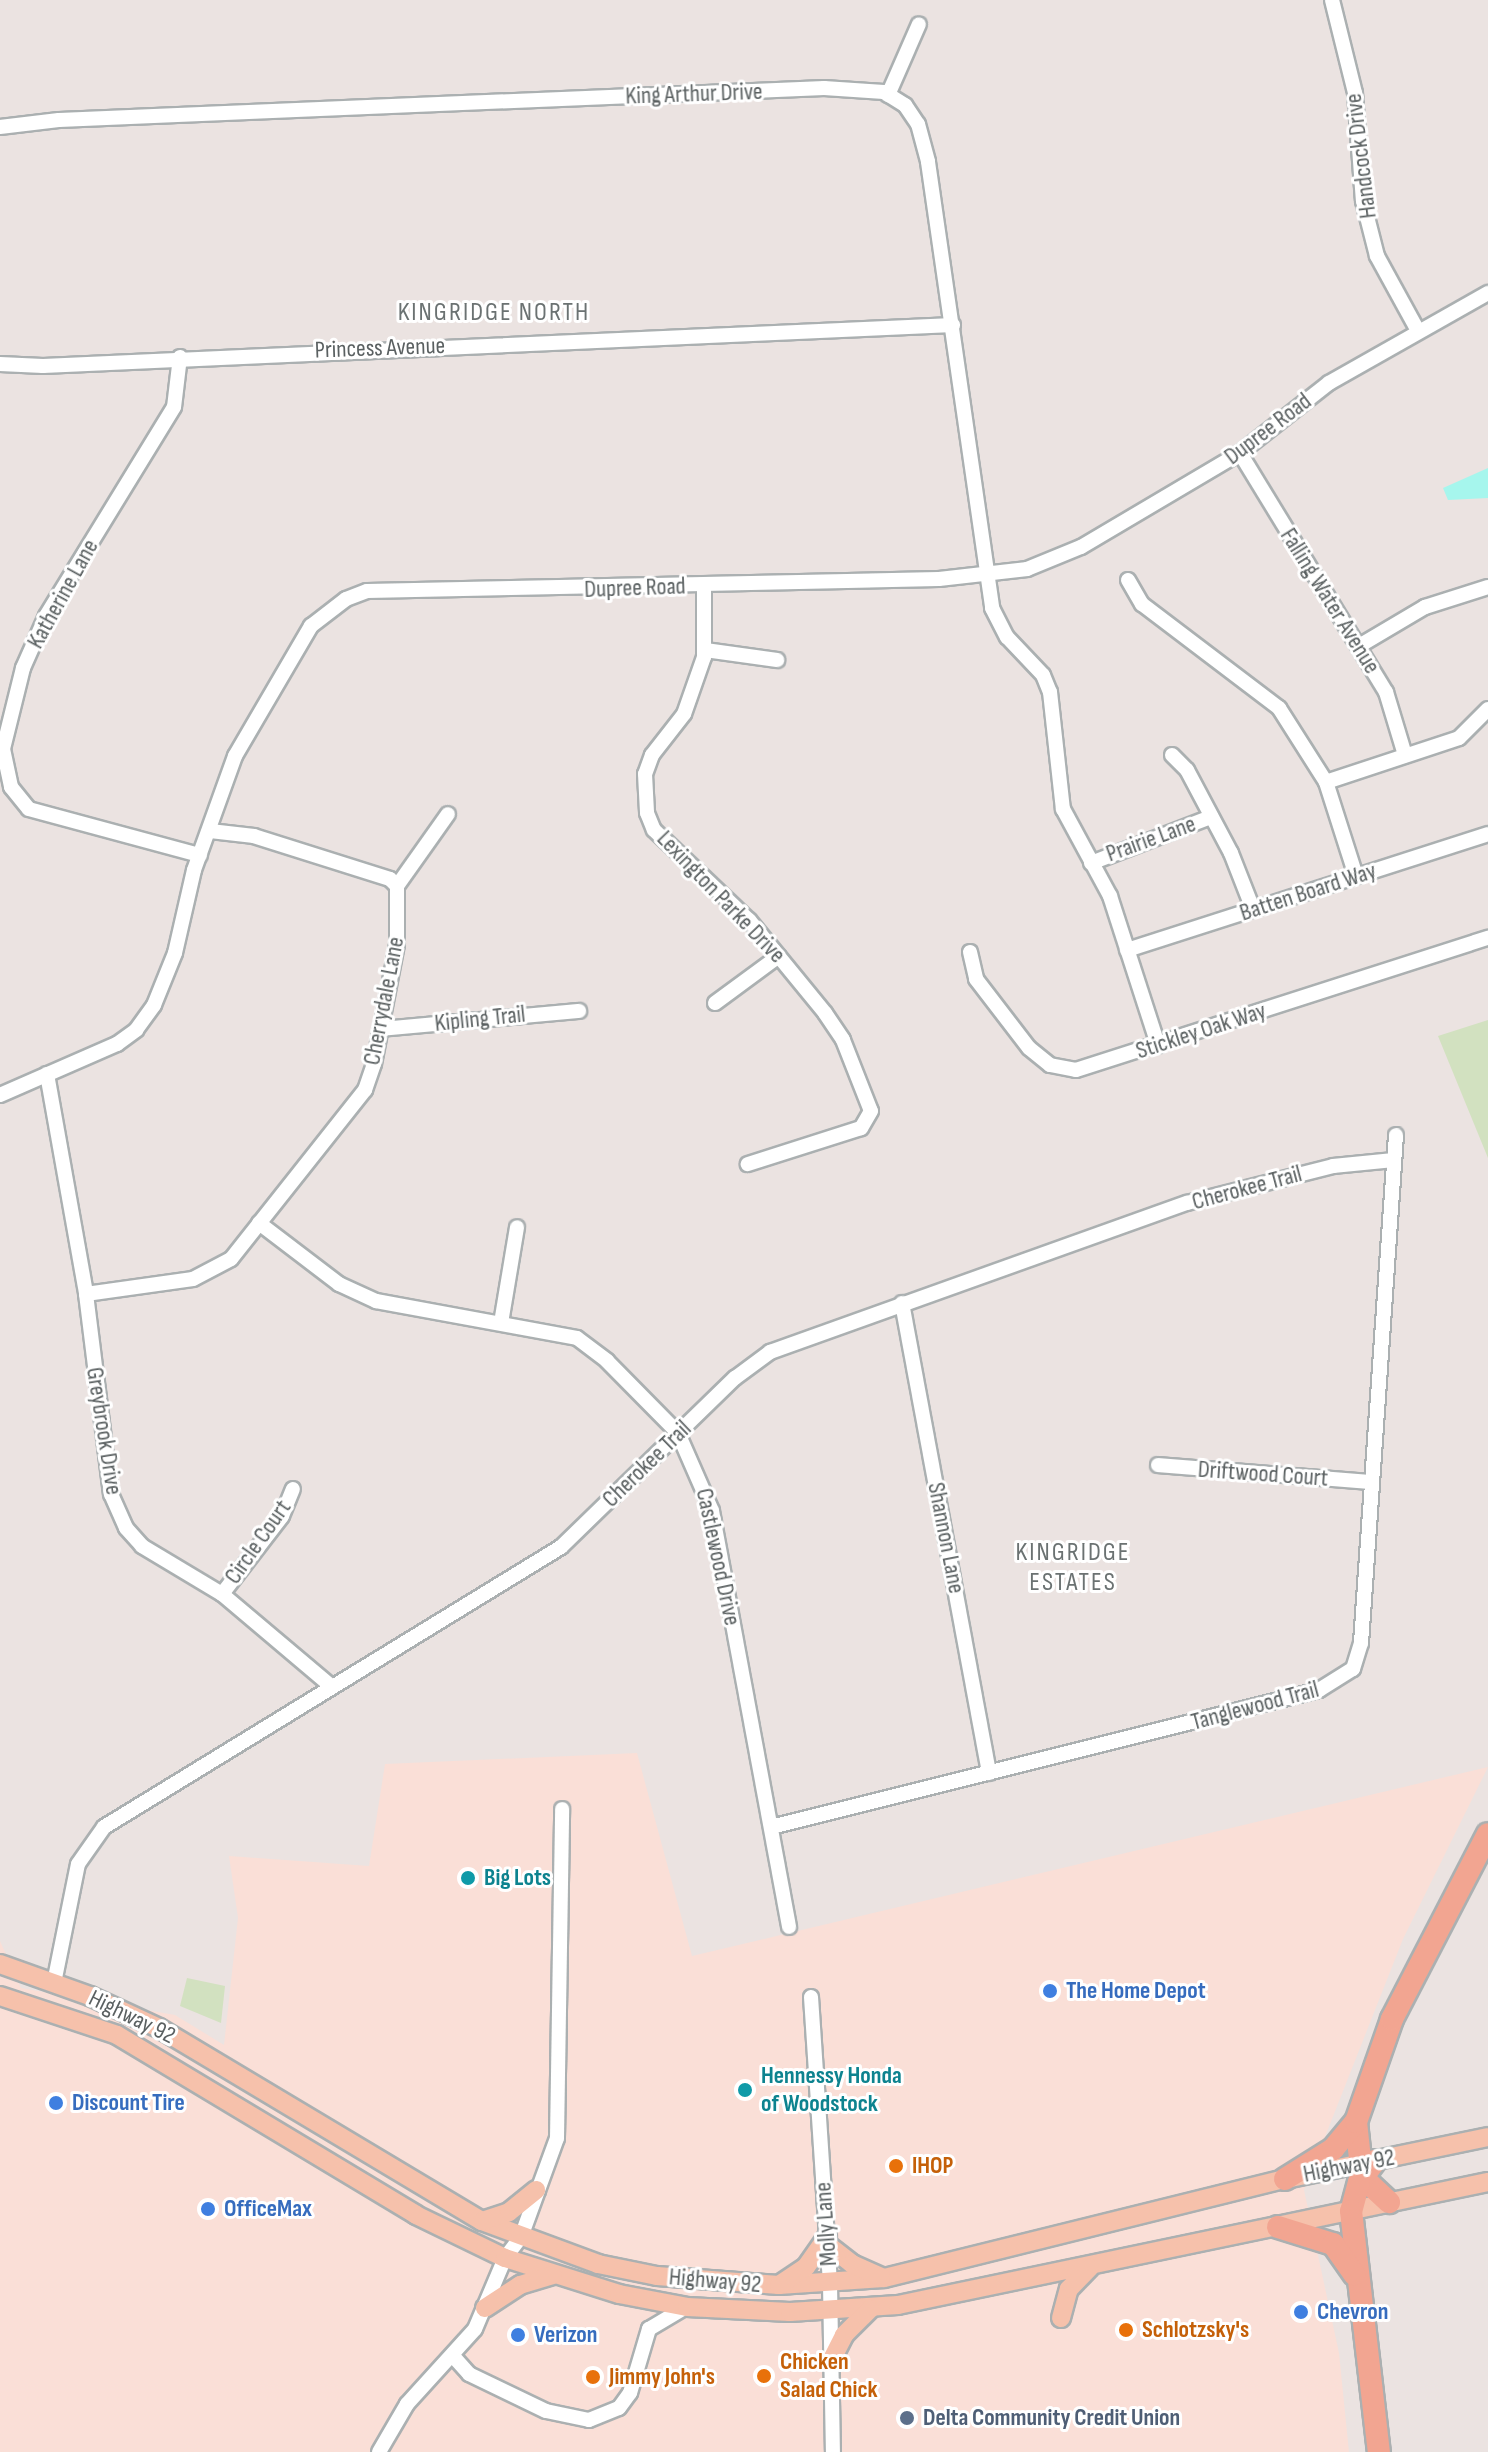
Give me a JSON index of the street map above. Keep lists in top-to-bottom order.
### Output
{
  "streets": {
    "main road": ["Highway 92"],
    "street": [
      "King Arthur Drive",
      "Handcock Drive",
      "Princess Avenue",
      "Dupree Road",
      "Katherine Lane",
      "Falling Water Avenue",
      "Prairie Lane",
      "Batten Board Way",
      "Lexington Parke Drive",
      "Cherrydale Lane",
      "Kipling Trail",
      "Stickley Oak Way",
      "Cherokee Trail",
      "Greybrook Drive",
      "Driftwood Court",
      "Shannon Lane",
      "Circle Court",
      "Castlewood Drive",
      "Tanglewood Trail",
      "Molly Lane"
    ]
  },
  "crossings": [
    ["Handcock Drive", "Dupree Road"],
    ["Princess Avenue", "Katherine Lane"],
    ["Dupree Road", "Katherine Lane"],
    ["Dupree Road", "Falling Water Avenue"],
    ["Dupree Road", "Lexington Parke Drive"],
    ["Dupree Road", "Greybrook Drive"],
    ["Cherrydale Lane", "Kipling Trail"],
    ["Cherrydale Lane", "Greybrook Drive"],
    ["Cherrydale Lane", "Castlewood Drive"],
    ["Cherokee Trail", "Greybrook Drive"],
    ["Cherokee Trail", "Shannon Lane"],
    ["Cherokee Trail", "Castlewood Drive"],
    ["Cherokee Trail", "Tanglewood Trail"],
    ["Cherokee Trail", "Highway 92"],
    ["Greybrook Drive", "Circle Court"],
    ["Driftwood Court", "Tanglewood Trail"],
    ["Shannon Lane", "Tanglewood Trail"],
    ["Castlewood Drive", "Tanglewood Trail"],
    ["Highway 92", "Molly Lane"]
  ],
  "districts": ["KINGRIDGE NORTH", "KINGRIDGE ESTATES"],
  "places": [
    "Big Lots",
    "The Home Depot",
    "Hennessy Honda of Woodstock",
    "Discount Tire",
    "IHOP",
    "OfficeMax",
    "Chevron",
    "Schlotzsky's",
    "Verizon",
    "Chicken Salad Chick",
    "Jimmy John's",
    "Delta Community Credit Union"
  ]
}
